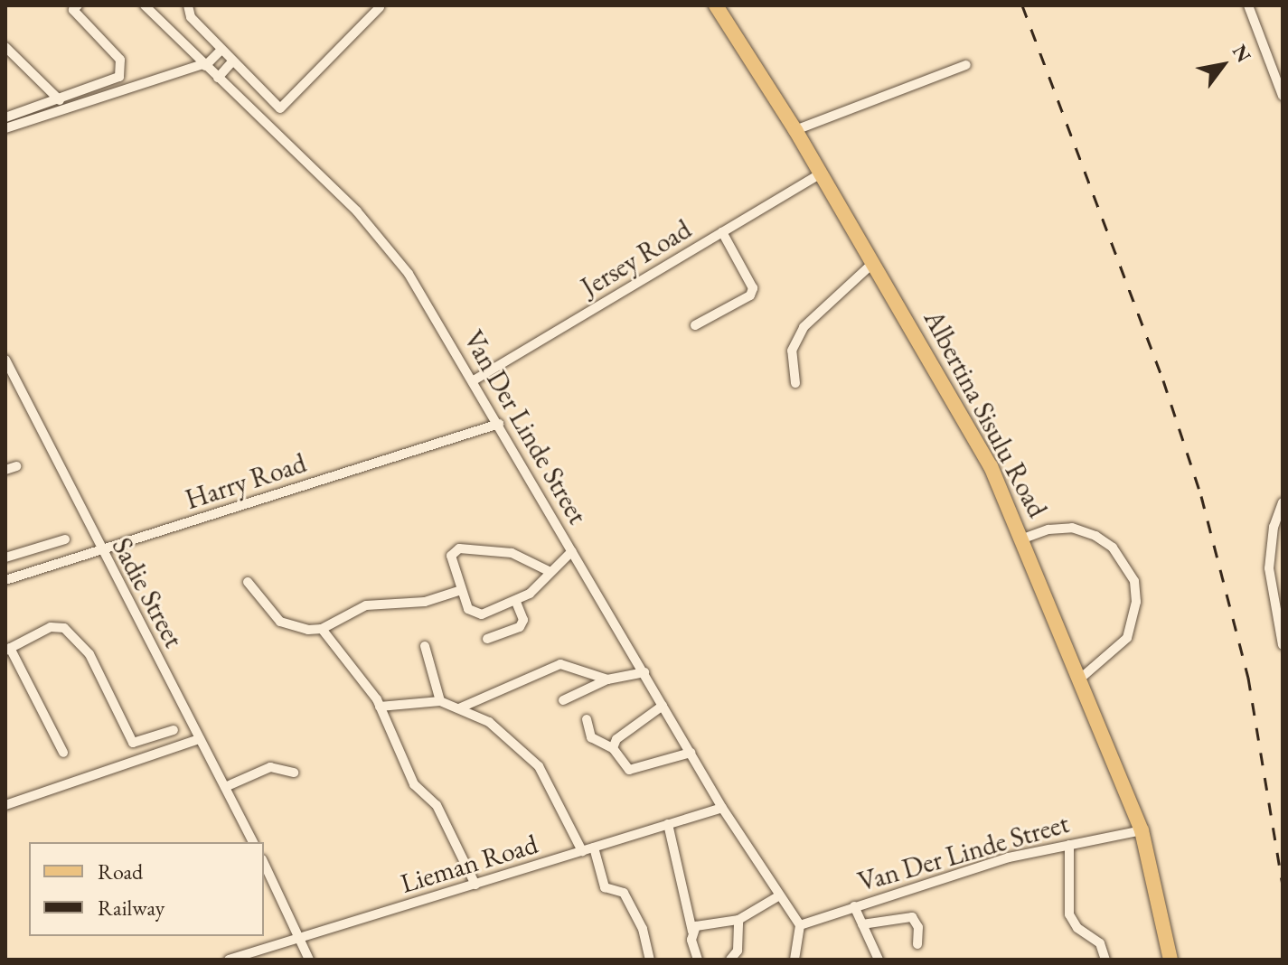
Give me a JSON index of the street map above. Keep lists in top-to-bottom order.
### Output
{
  "streets": {
    "main road": ["Albertina Sisulu Road"],
    "street": [
      "Jersey Road",
      "Van Der Linde Street",
      "Harry Road",
      "Sadie Street",
      "Lieman Road"
    ]
  },
  "crossings": [
    ["Jersey Road", "Albertina Sisulu Road"],
    ["Jersey Road", "Van Der Linde Street"],
    ["Albertina Sisulu Road", "Van Der Linde Street"],
    ["Van Der Linde Street", "Harry Road"],
    ["Van Der Linde Street", "Lieman Road"],
    ["Harry Road", "Sadie Street"]
  ],
  "legend": ["Road", "Railway"],
  "north": "top right"
}
